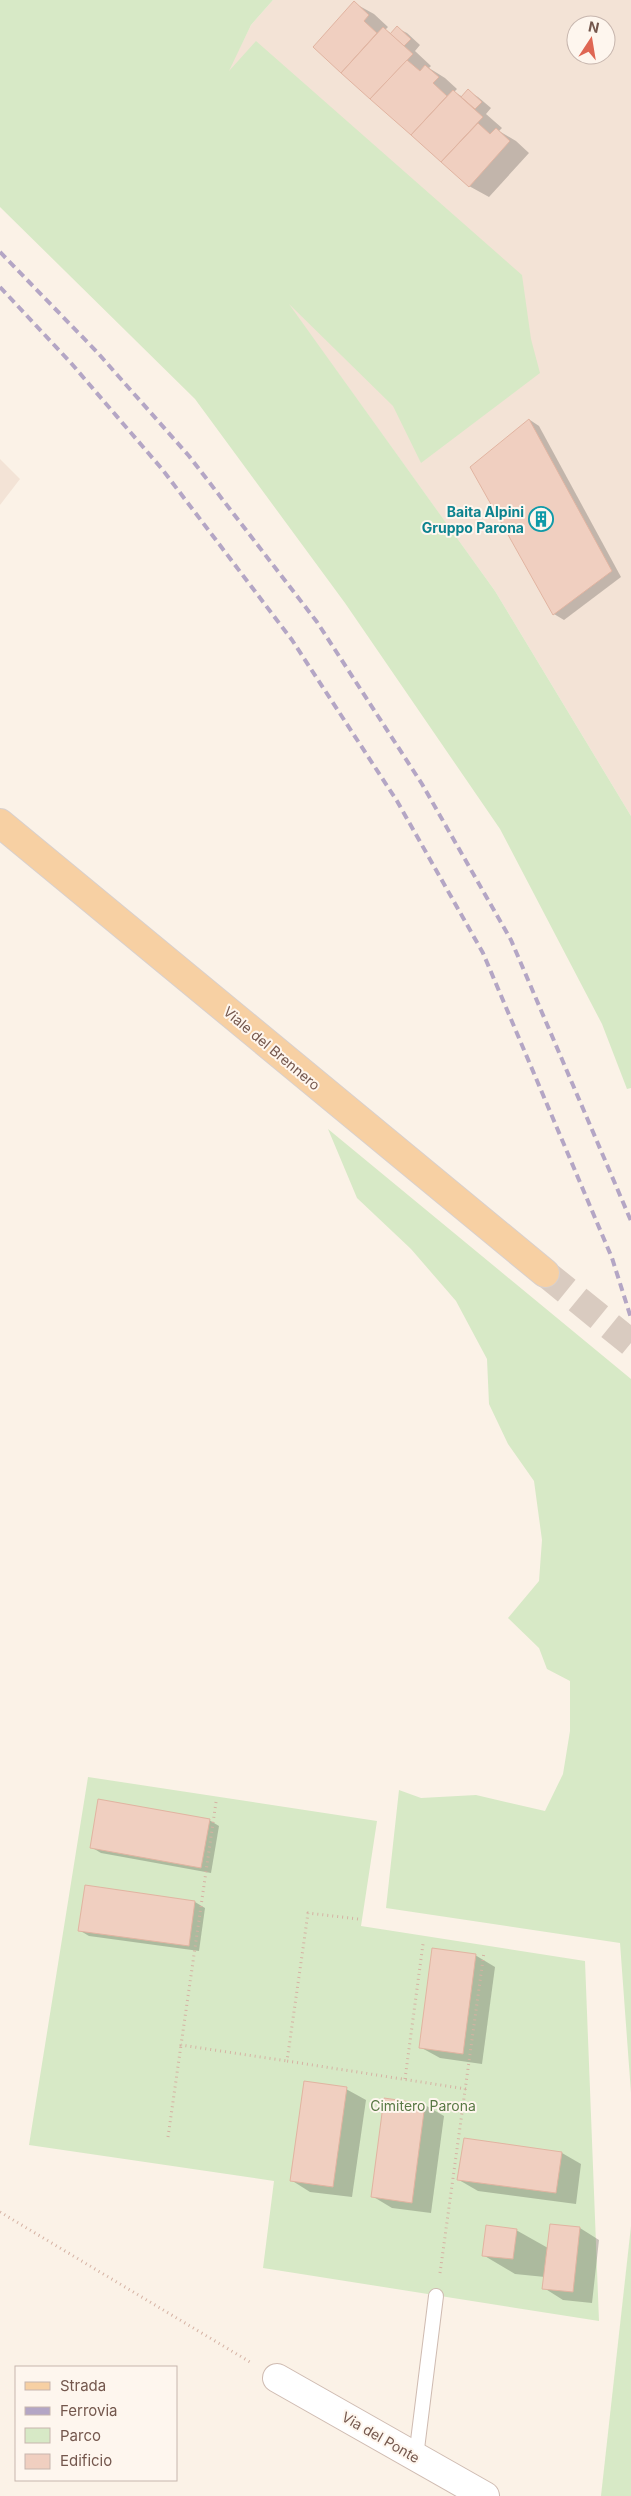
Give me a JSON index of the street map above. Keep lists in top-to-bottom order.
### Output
{
  "streets": {
    "main road": ["Viale del Brennero"],
    "street": ["Via del Ponte"]
  },
  "parks": ["Cimitero Parona"],
  "places": {
    "building": ["Baita Alpini Gruppo Parona"]
  },
  "legend": [
    "Strada",
    "Ferrovia",
    "Parco",
    "Edificio"
  ],
  "north": "top"
}
